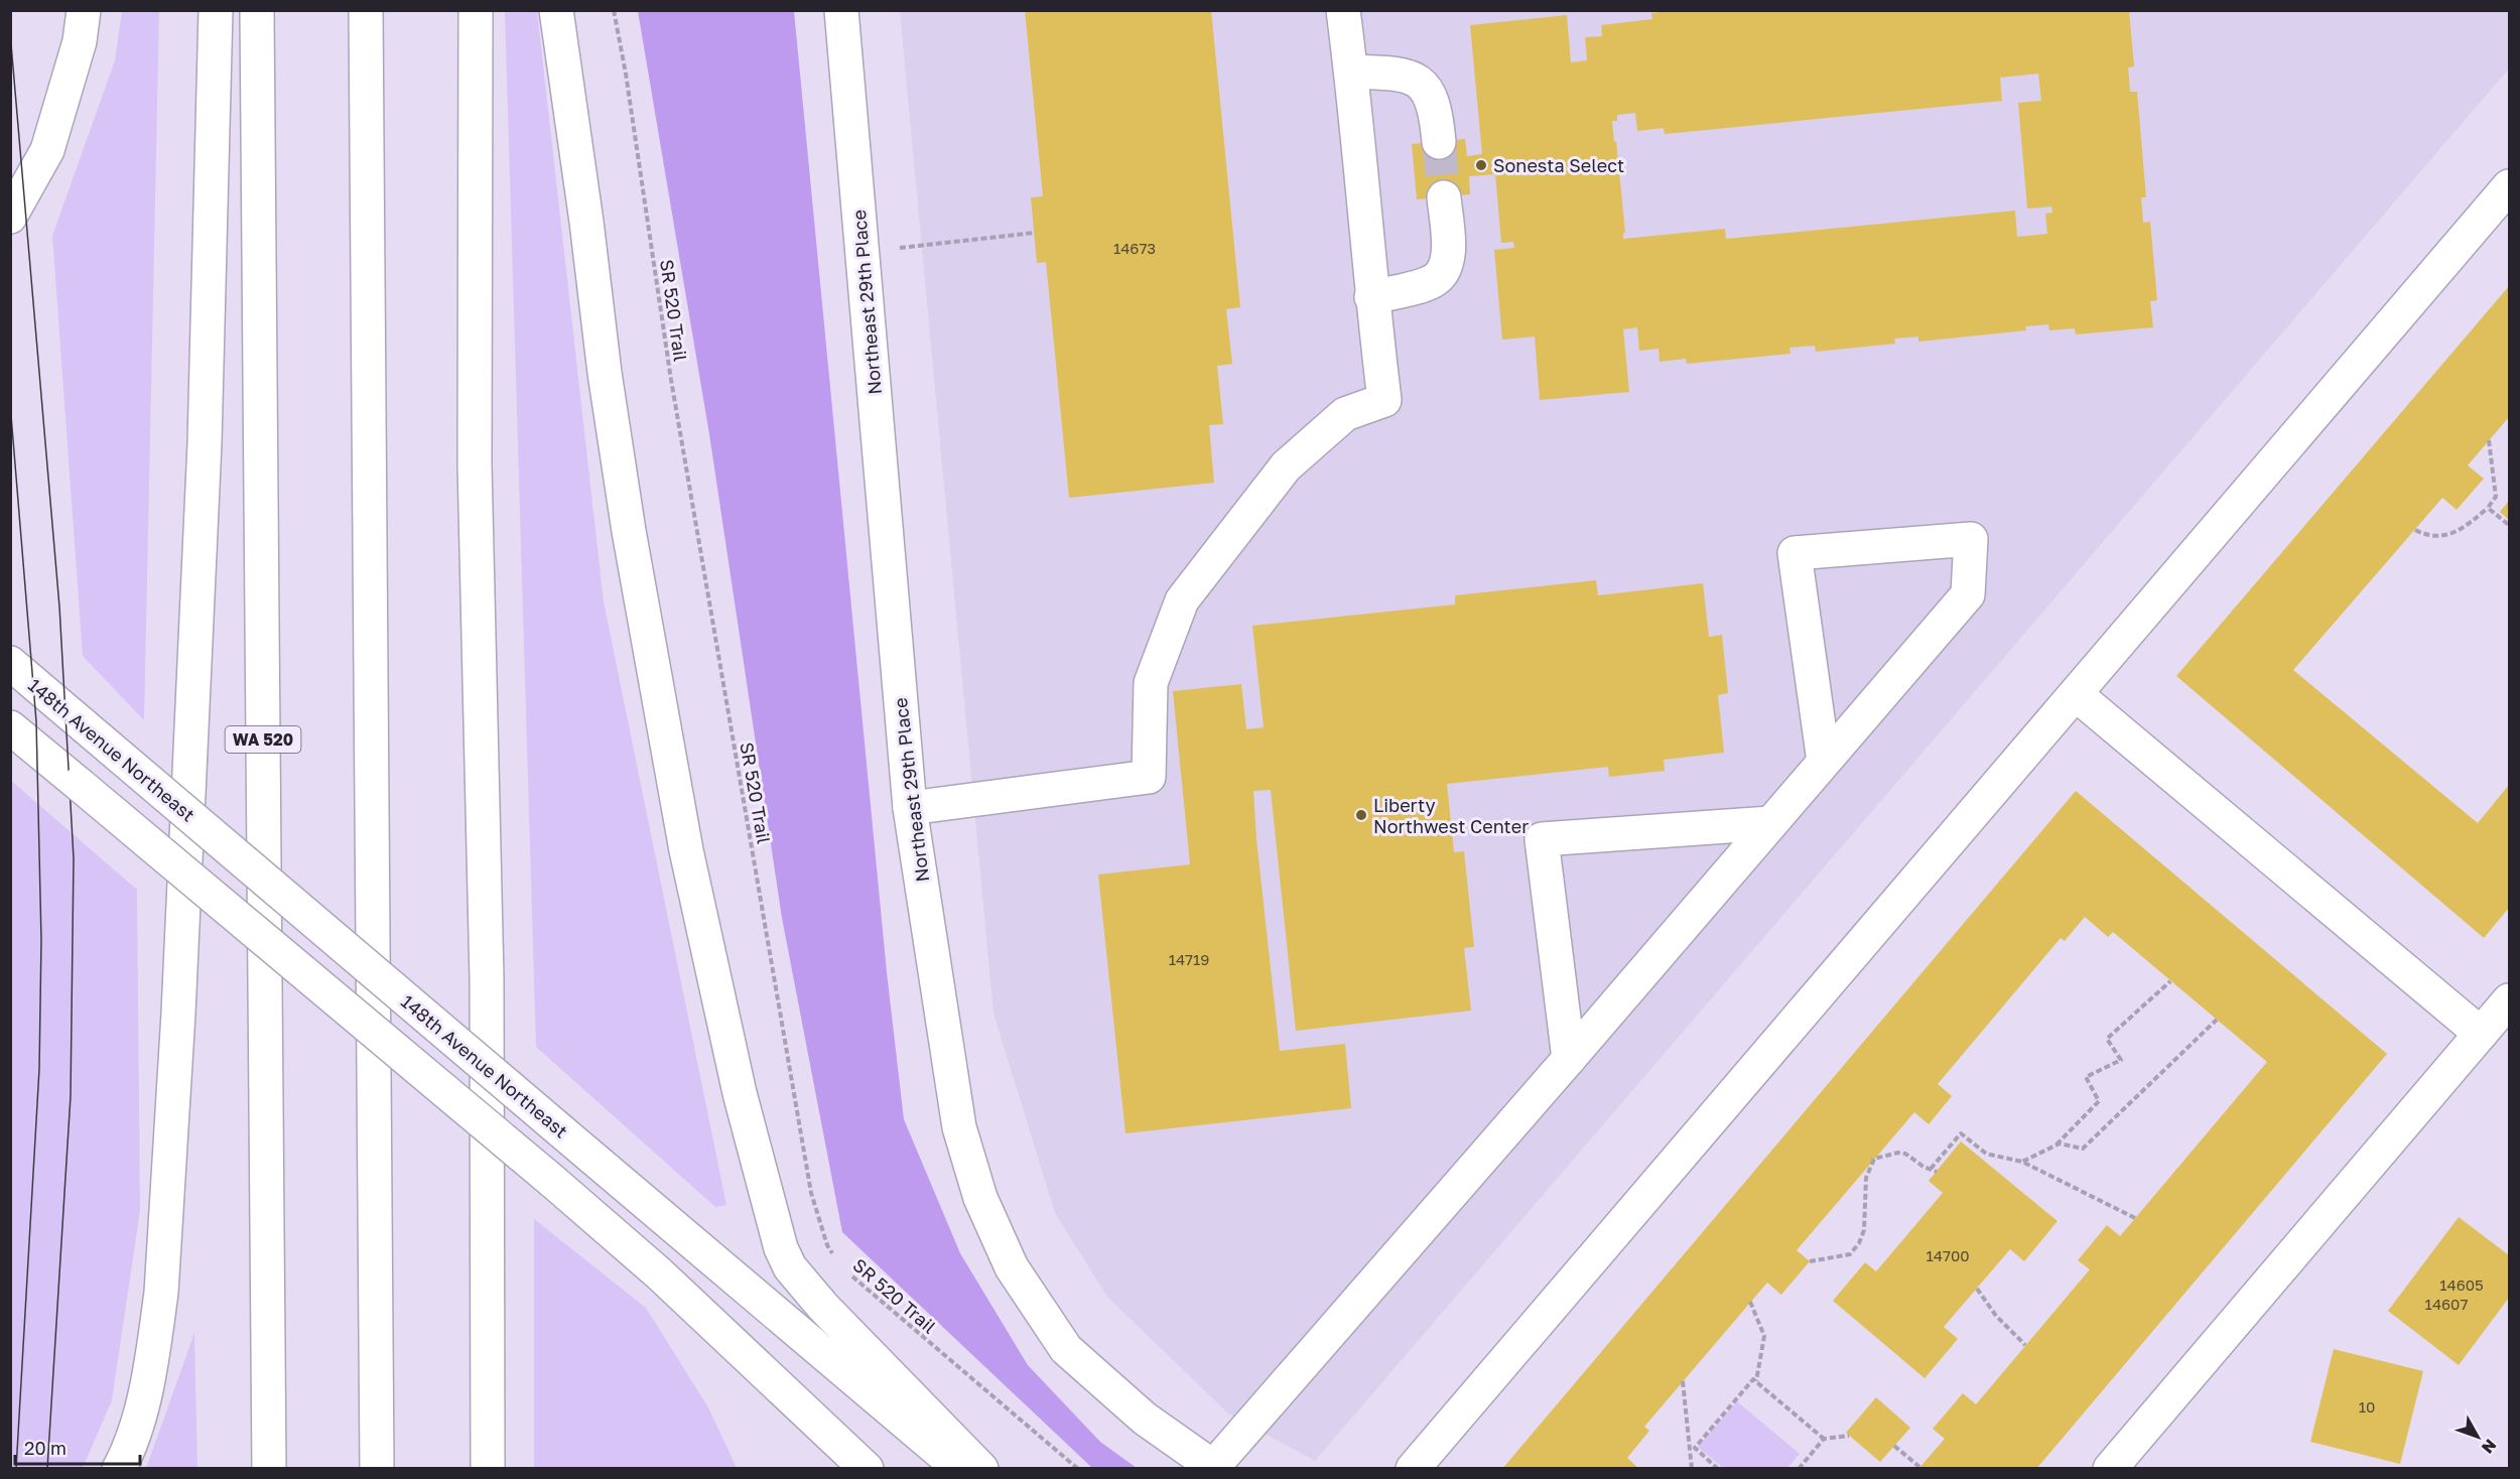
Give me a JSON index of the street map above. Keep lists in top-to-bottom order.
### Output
{
  "streets": {
    "main road": ["Northeast 29th Place", "WA 520", "148th Avenue Northeast"],
    "path": ["SR 520 Trail"]
  },
  "places": ["Sonesta Select", "Liberty Northwest Center"],
  "house_numbers": [
    "14673",
    "14719",
    "14700",
    "14605",
    "14607",
    "10"
  ],
  "scale_bar": "20 m",
  "north": "bottom right"
}
